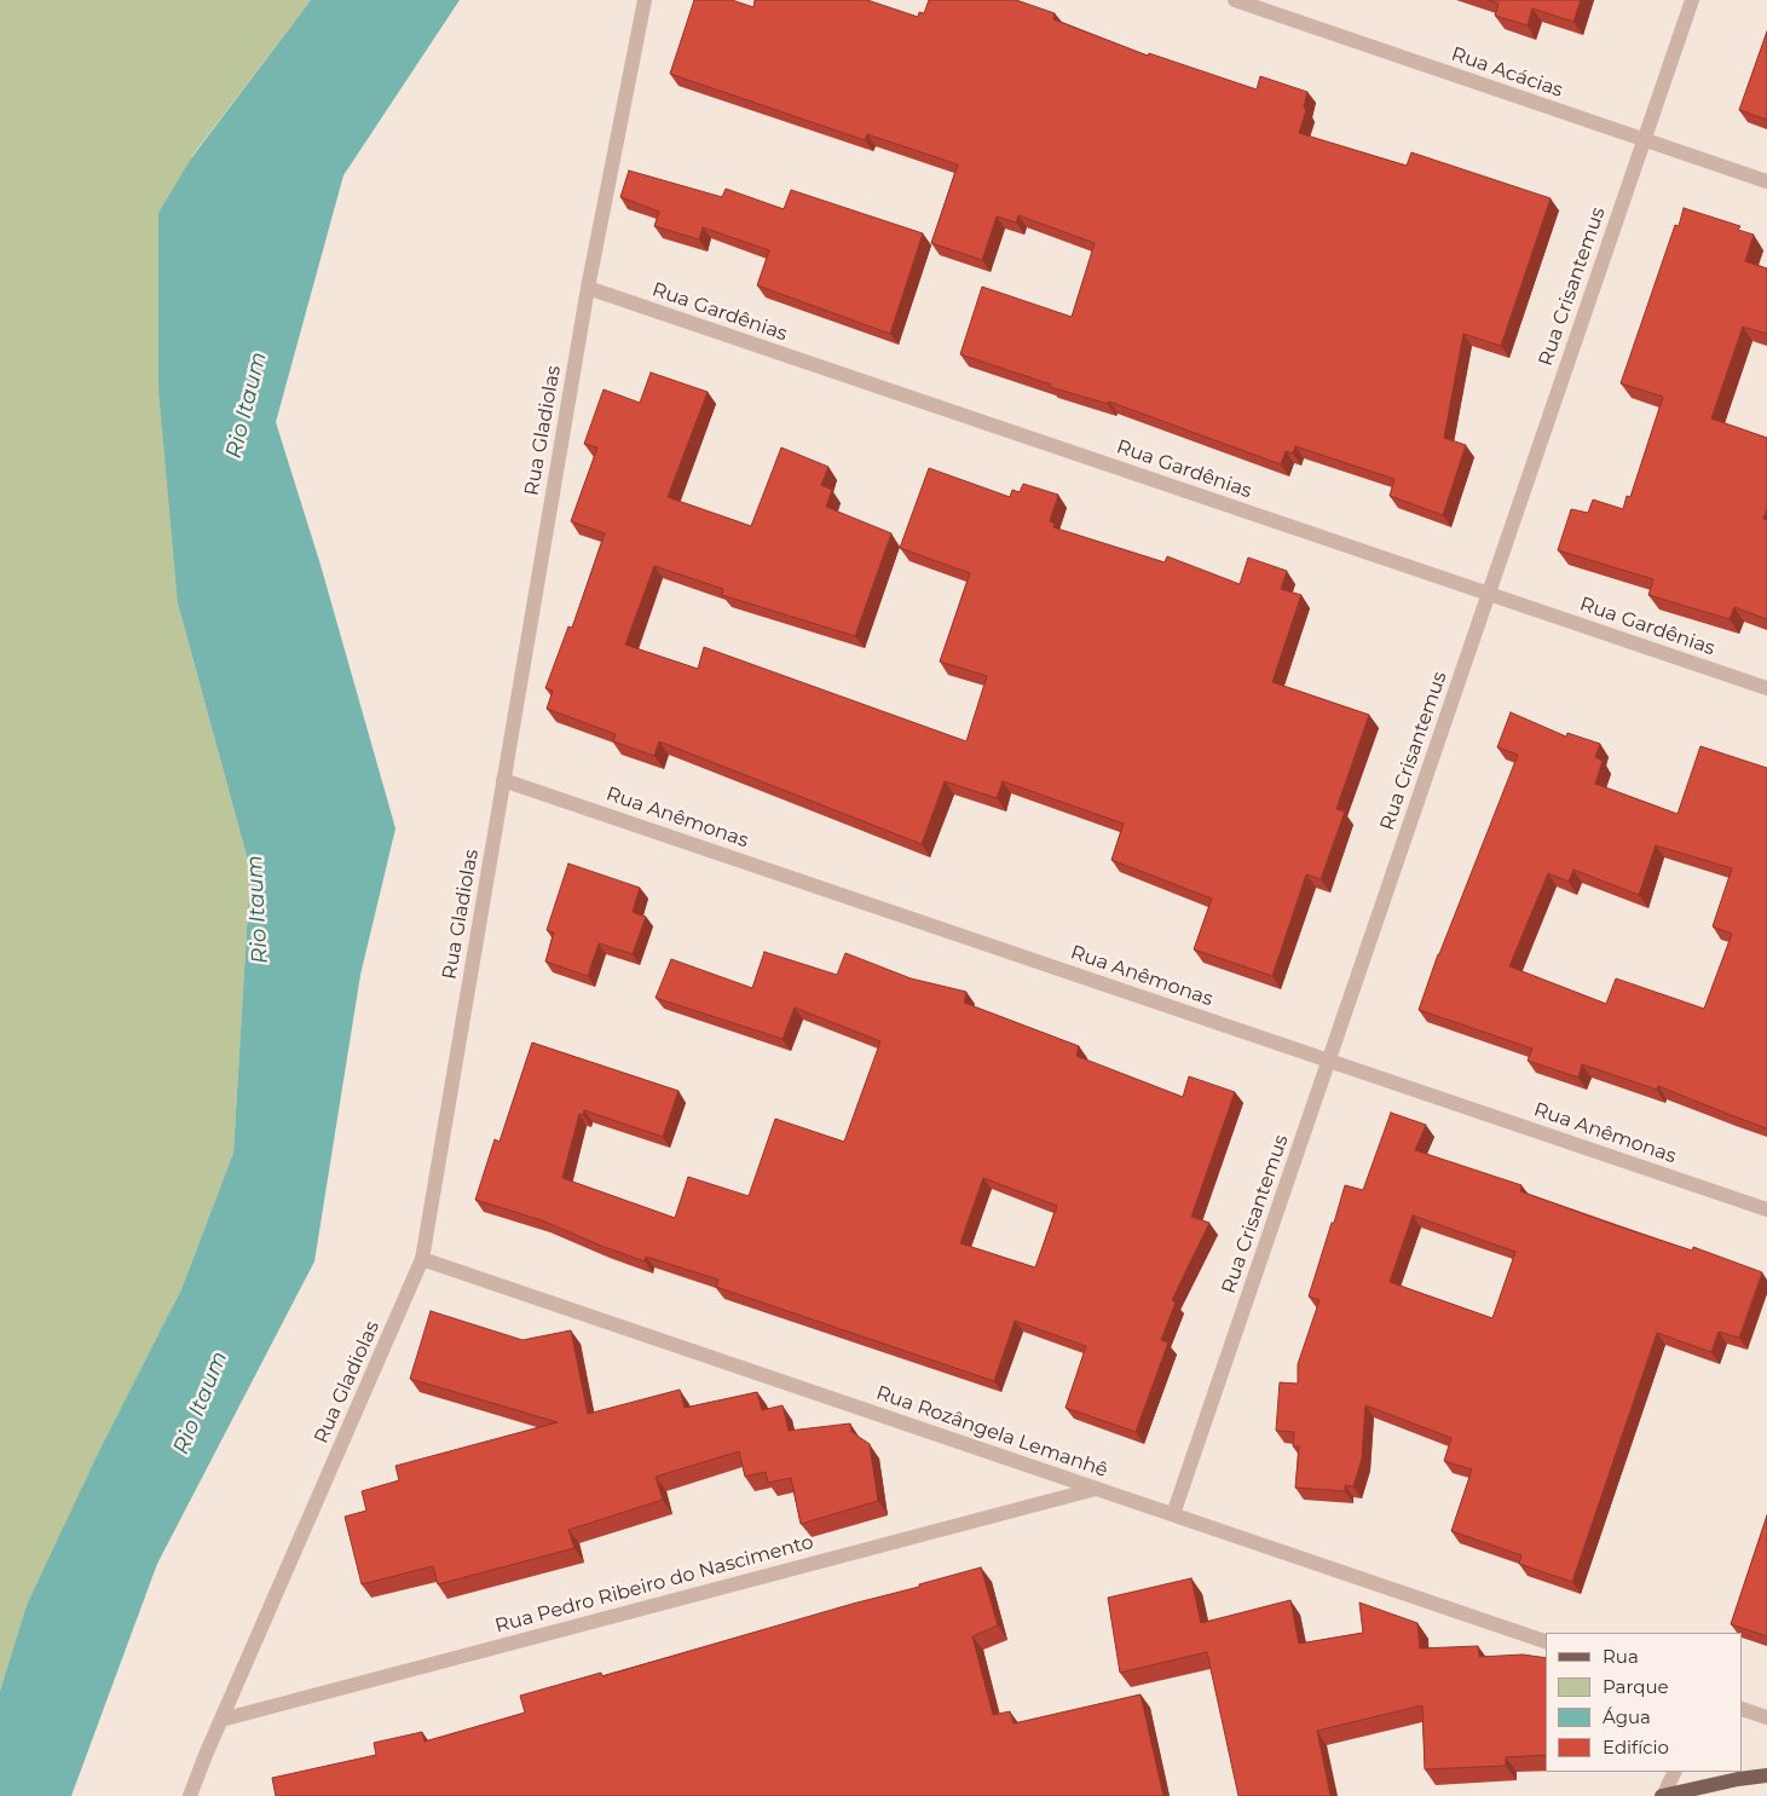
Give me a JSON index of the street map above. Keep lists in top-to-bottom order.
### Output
{
  "streets": {
    "street": [
      "Rua Acácias",
      "Rua Crisantemus",
      "Rua Gardênias",
      "Rua Gladiolas",
      "Rua Anêmonas",
      "Rua Rozângela Lemanhê",
      "Rua Pedro Ribeiro do Nascimento"
    ]
  },
  "crossings": [
    ["Rua Acácias", "Rua Crisantemus"],
    ["Rua Crisantemus", "Rua Gardênias"],
    ["Rua Crisantemus", "Rua Anêmonas"],
    ["Rua Crisantemus", "Rua Rozângela Lemanhê"],
    ["Rua Gardênias", "Rua Gladiolas"],
    ["Rua Gladiolas", "Rua Anêmonas"],
    ["Rua Gladiolas", "Rua Rozângela Lemanhê"],
    ["Rua Gladiolas", "Rua Pedro Ribeiro do Nascimento"],
    ["Rua Rozângela Lemanhê", "Rua Pedro Ribeiro do Nascimento"]
  ],
  "water": ["Rio Itaum"],
  "legend": [
    "Rua",
    "Parque",
    "Água",
    "Edifício"
  ]
}
